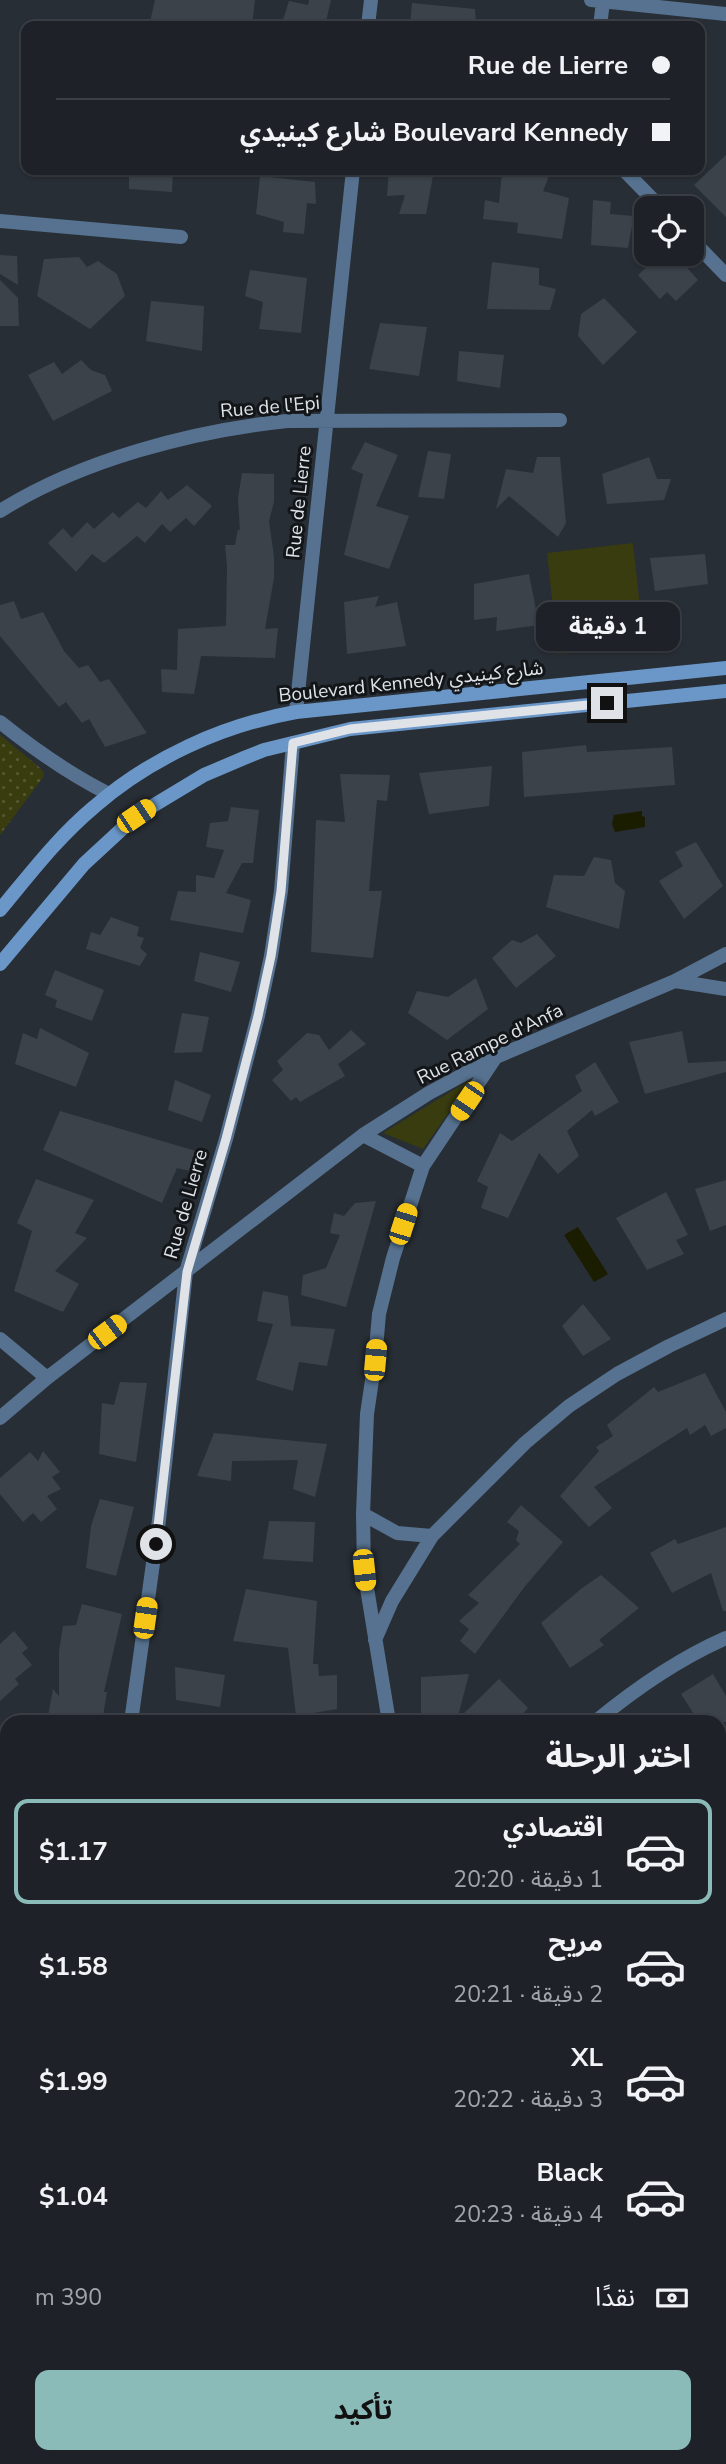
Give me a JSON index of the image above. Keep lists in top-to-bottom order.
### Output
{
  "streets": {
    "main road": ["Boulevard Kennedy شارع كينيدي"],
    "street": ["Rue de l'Epi", "Rue de Lierre", "Rue Rampe d'Anfa"]
  },
  "crossings": [
    ["Rue de l'Epi", "Rue de Lierre"],
    ["Rue de Lierre", "Boulevard Kennedy شارع كينيدي"],
    ["Rue de Lierre", "Rue Rampe d'Anfa"]
  ],
  "page": {
    "banner": ["Rue de Lierre", "Boulevard Kennedy شارع كينيدي"],
    "bubble": "1 دقيقة",
    "heading": "اختر الرحلة",
    "list": [
      {
        "name": "اقتصادي",
        "note": "1 دقيقة · 20:20",
        "value": "$1.17"
      },
      {
        "name": "مريح",
        "note": "2 دقيقة · 20:21",
        "value": "$1.58"
      },
      {
        "name": "XL",
        "note": "3 دقيقة · 20:22",
        "value": "$1.99"
      },
      {
        "name": "Black",
        "note": "4 دقيقة · 20:23",
        "value": "$1.04"
      }
    ],
    "pay": ["نقدًا", "390 m"],
    "buttons": "تأكيد"
  }
}
